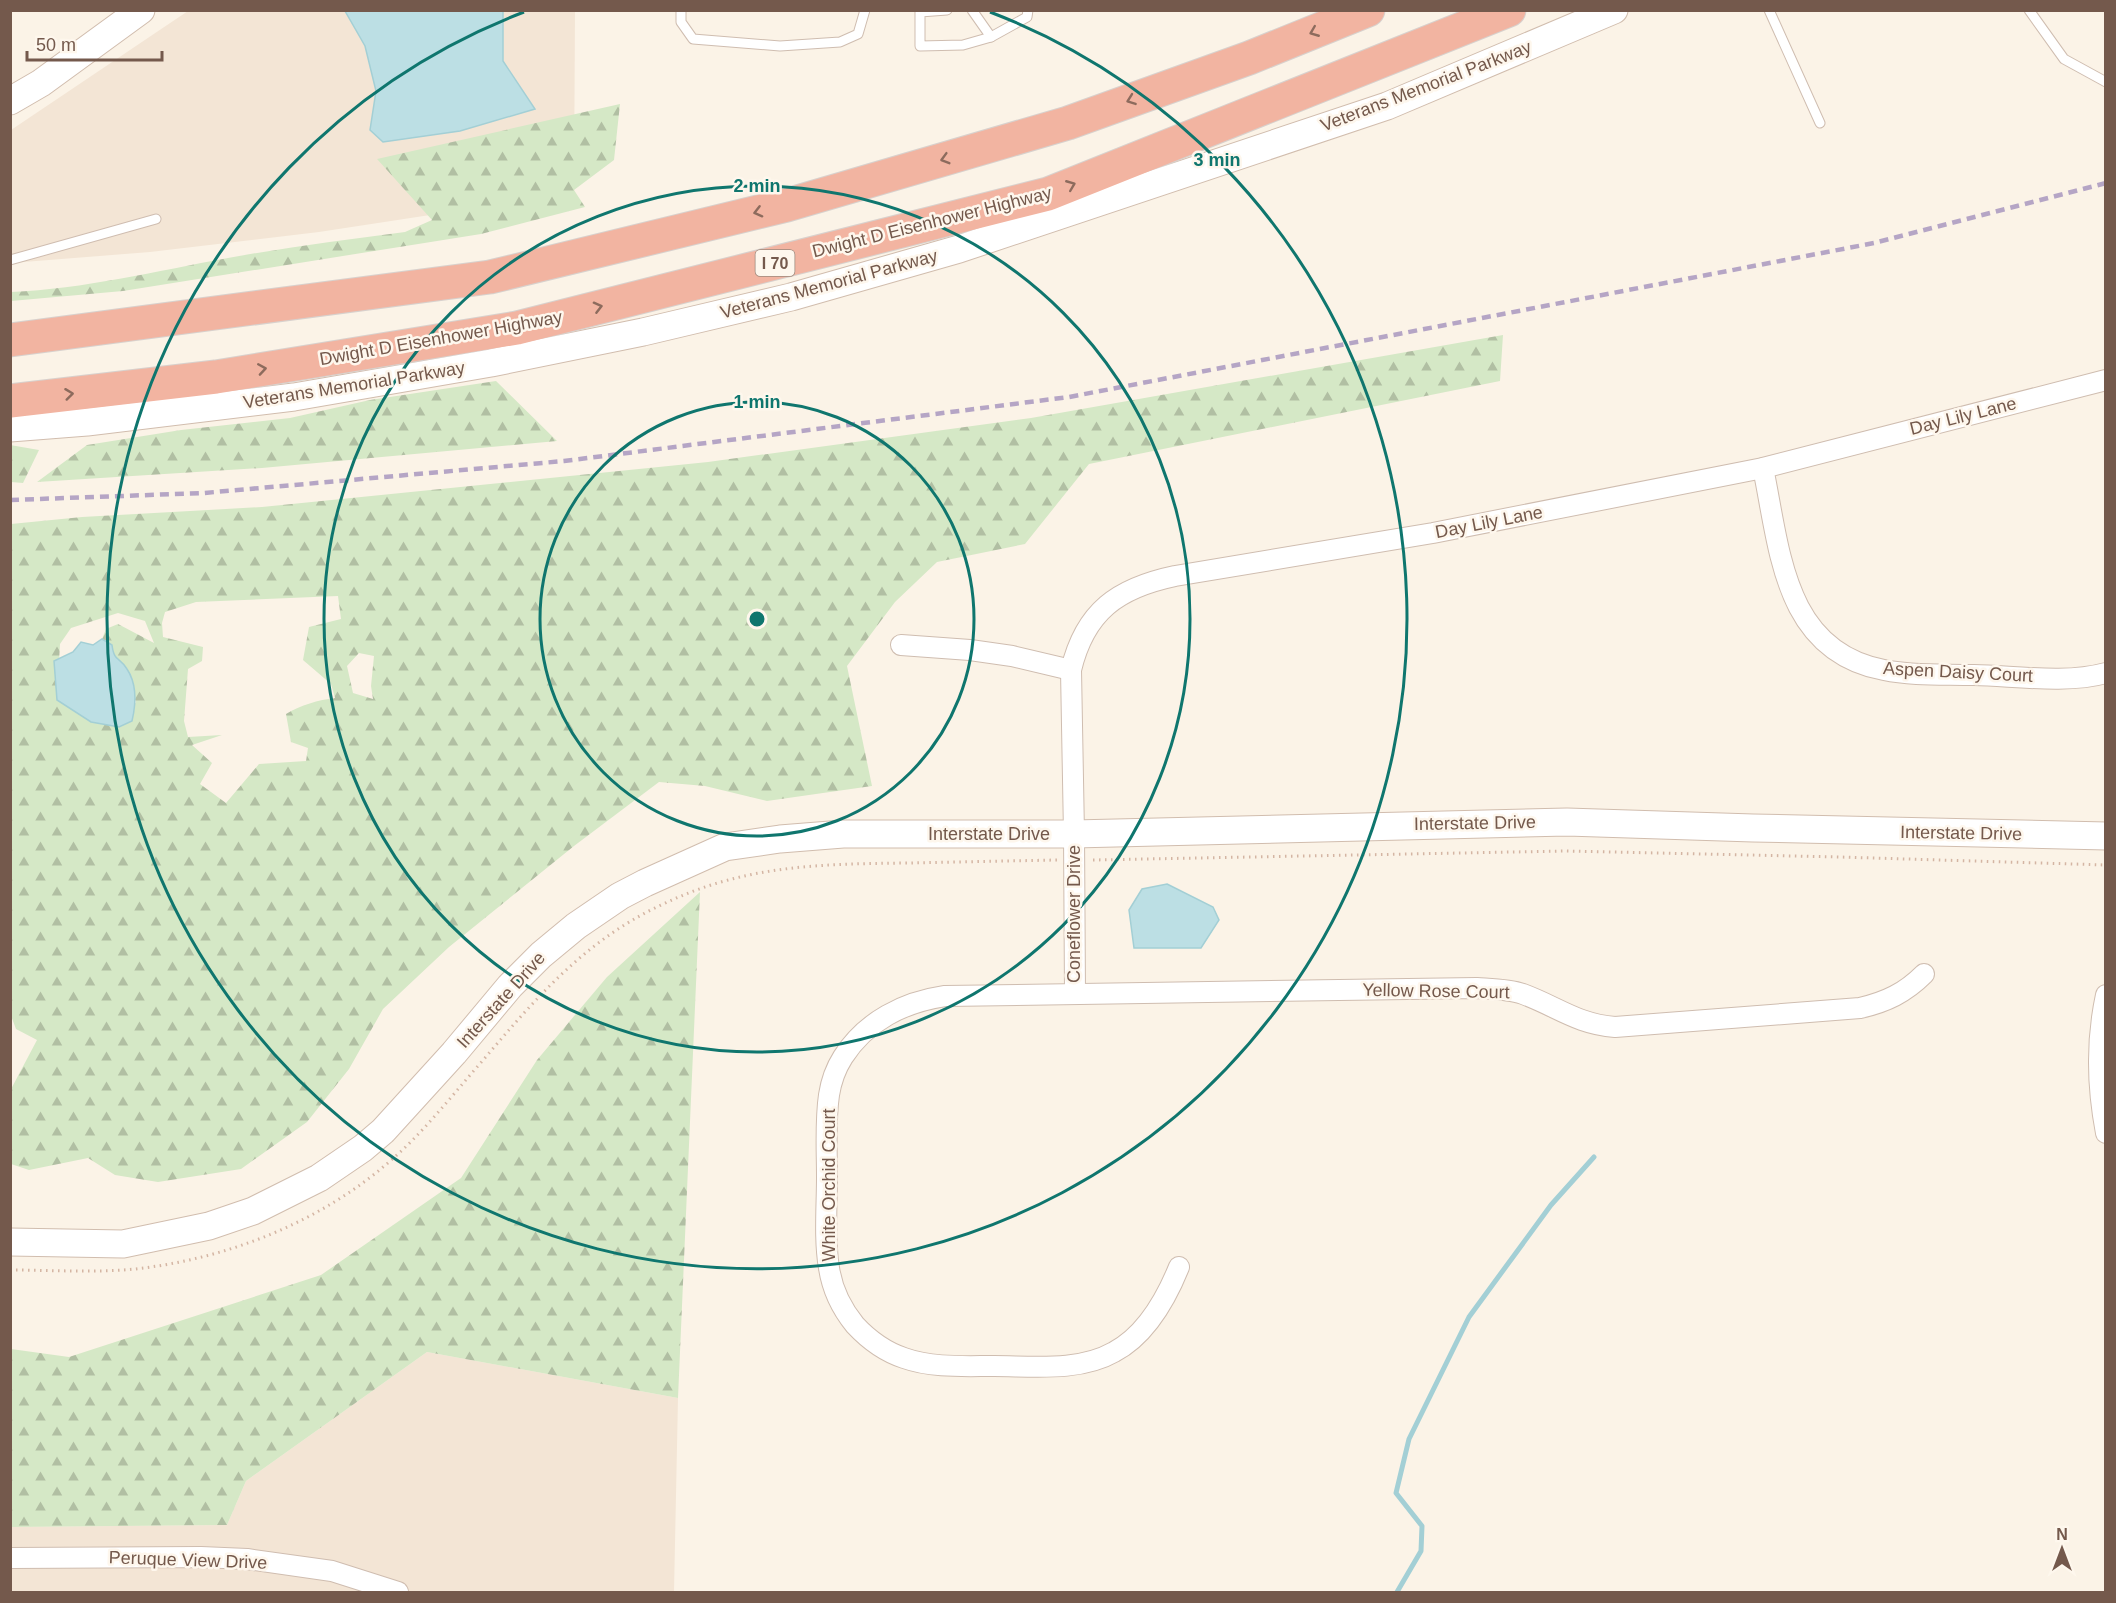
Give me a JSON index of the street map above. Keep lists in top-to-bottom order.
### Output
{
  "streets": {
    "highway": ["Dwight D Eisenhower Highway", "I 70"],
    "main road": ["Veterans Memorial Parkway", "Interstate Drive"],
    "street": [
      "Day Lily Lane",
      "Aspen Daisy Court",
      "Coneflower Drive",
      "Yellow Rose Court",
      "White Orchid Court",
      "Peruque View Drive"
    ]
  },
  "crossings": [
    ["Day Lily Lane", "Aspen Daisy Court"],
    ["Day Lily Lane", "Interstate Drive"],
    ["Day Lily Lane", "Coneflower Drive"],
    ["Interstate Drive", "Coneflower Drive"],
    ["Coneflower Drive", "Yellow Rose Court"],
    ["Coneflower Drive", "White Orchid Court"],
    ["Yellow Rose Court", "White Orchid Court"]
  ],
  "scale_bar": "50 m",
  "north": "top",
  "rings": ["3 min", "2 min", "1 min"]
}
